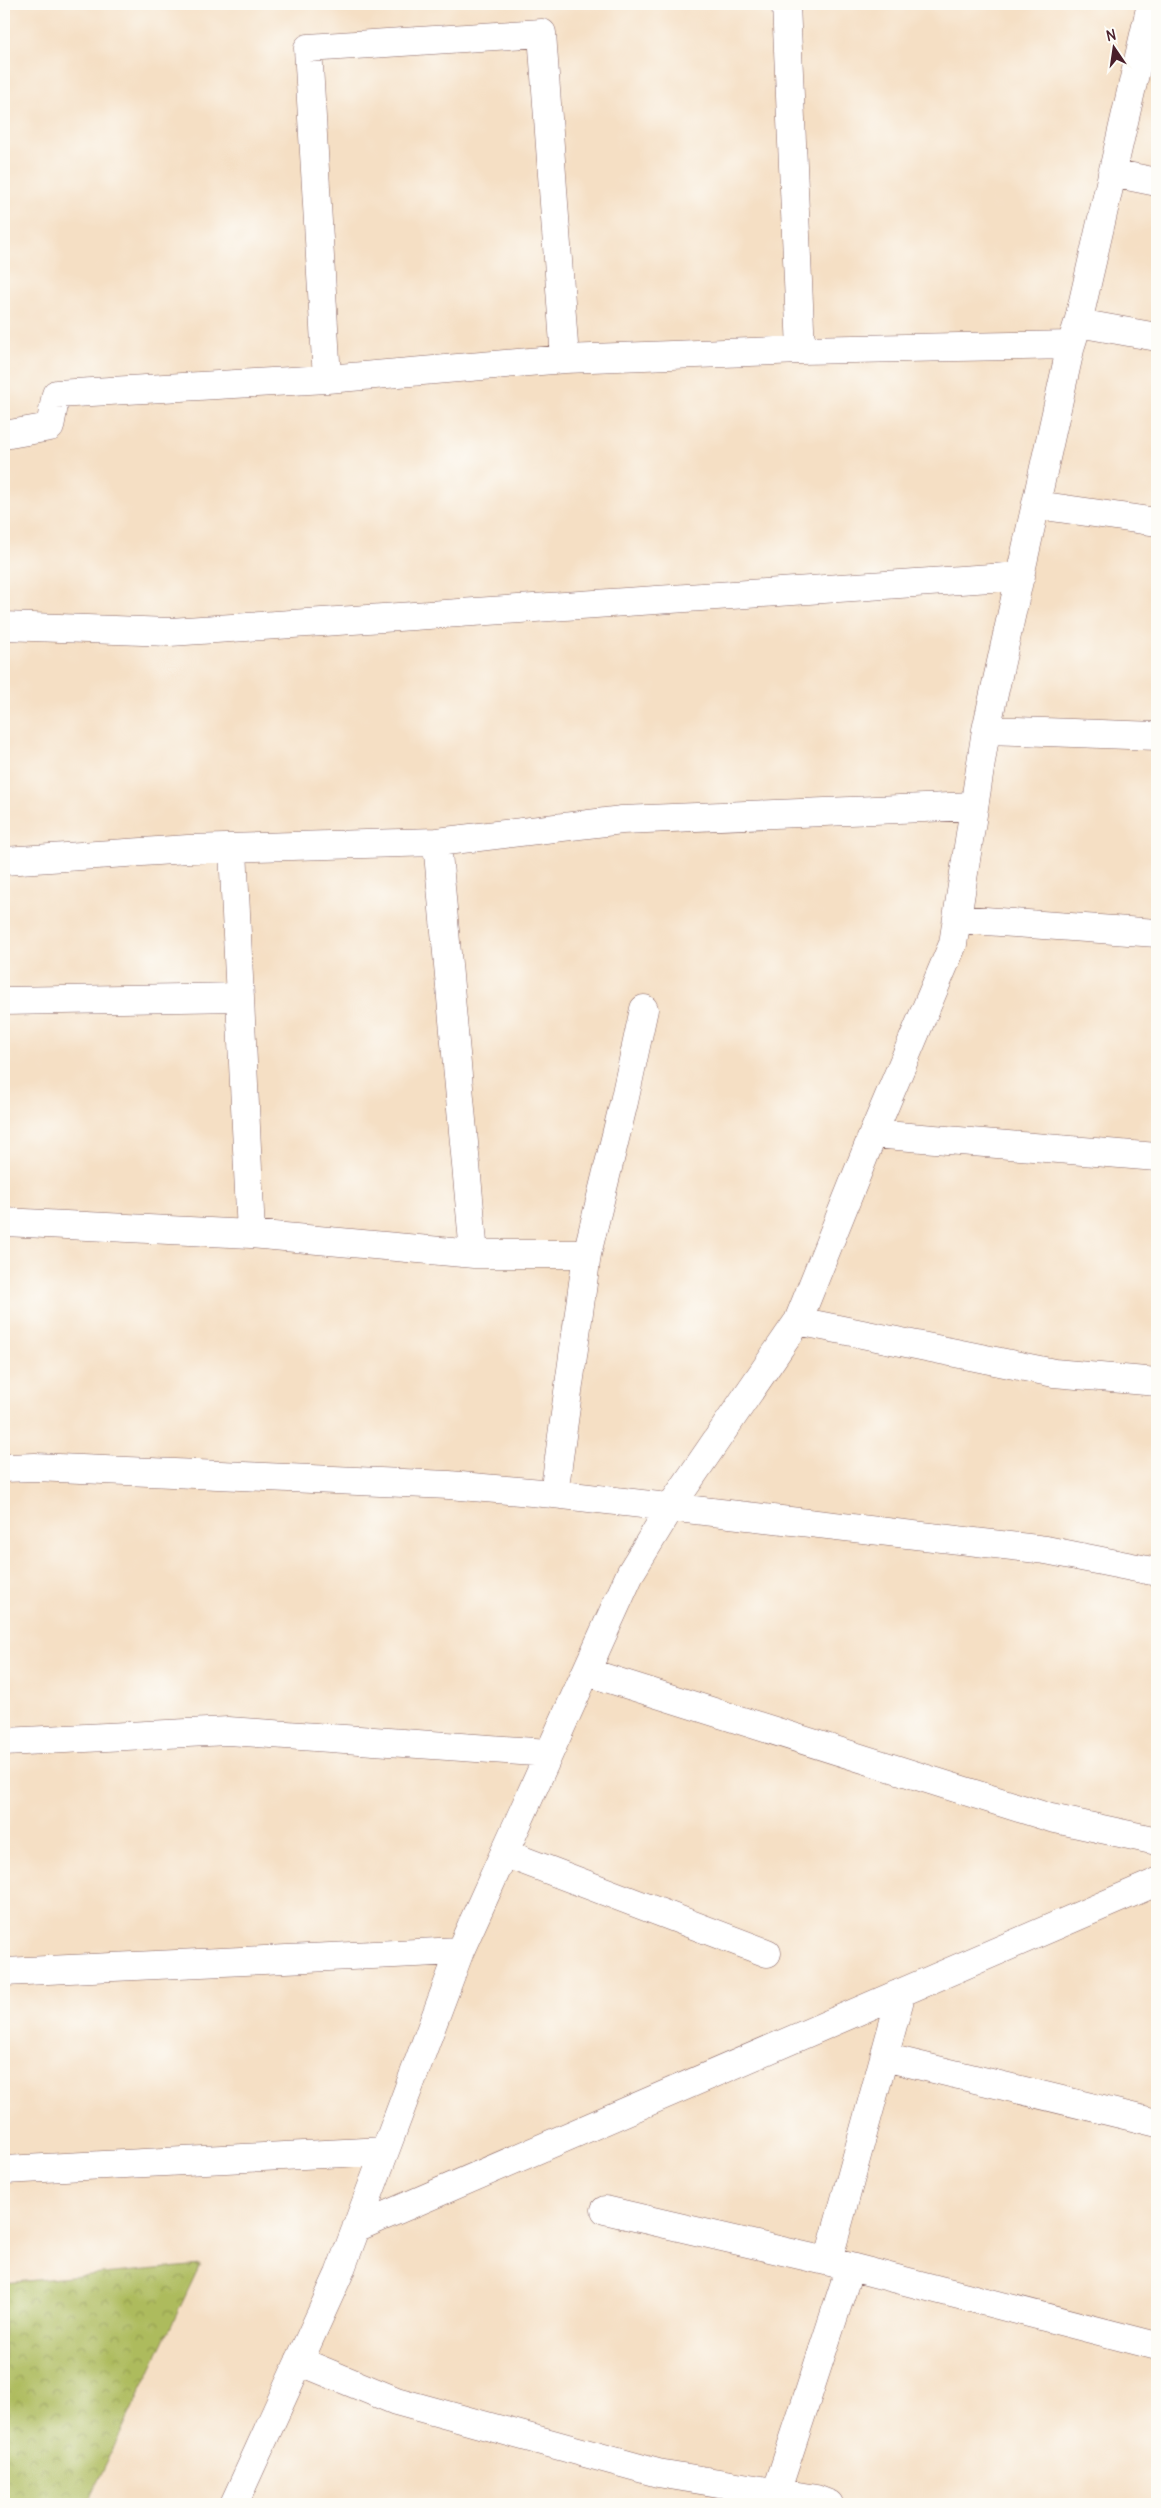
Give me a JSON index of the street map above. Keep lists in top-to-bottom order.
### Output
{
  "north": "top"
}
